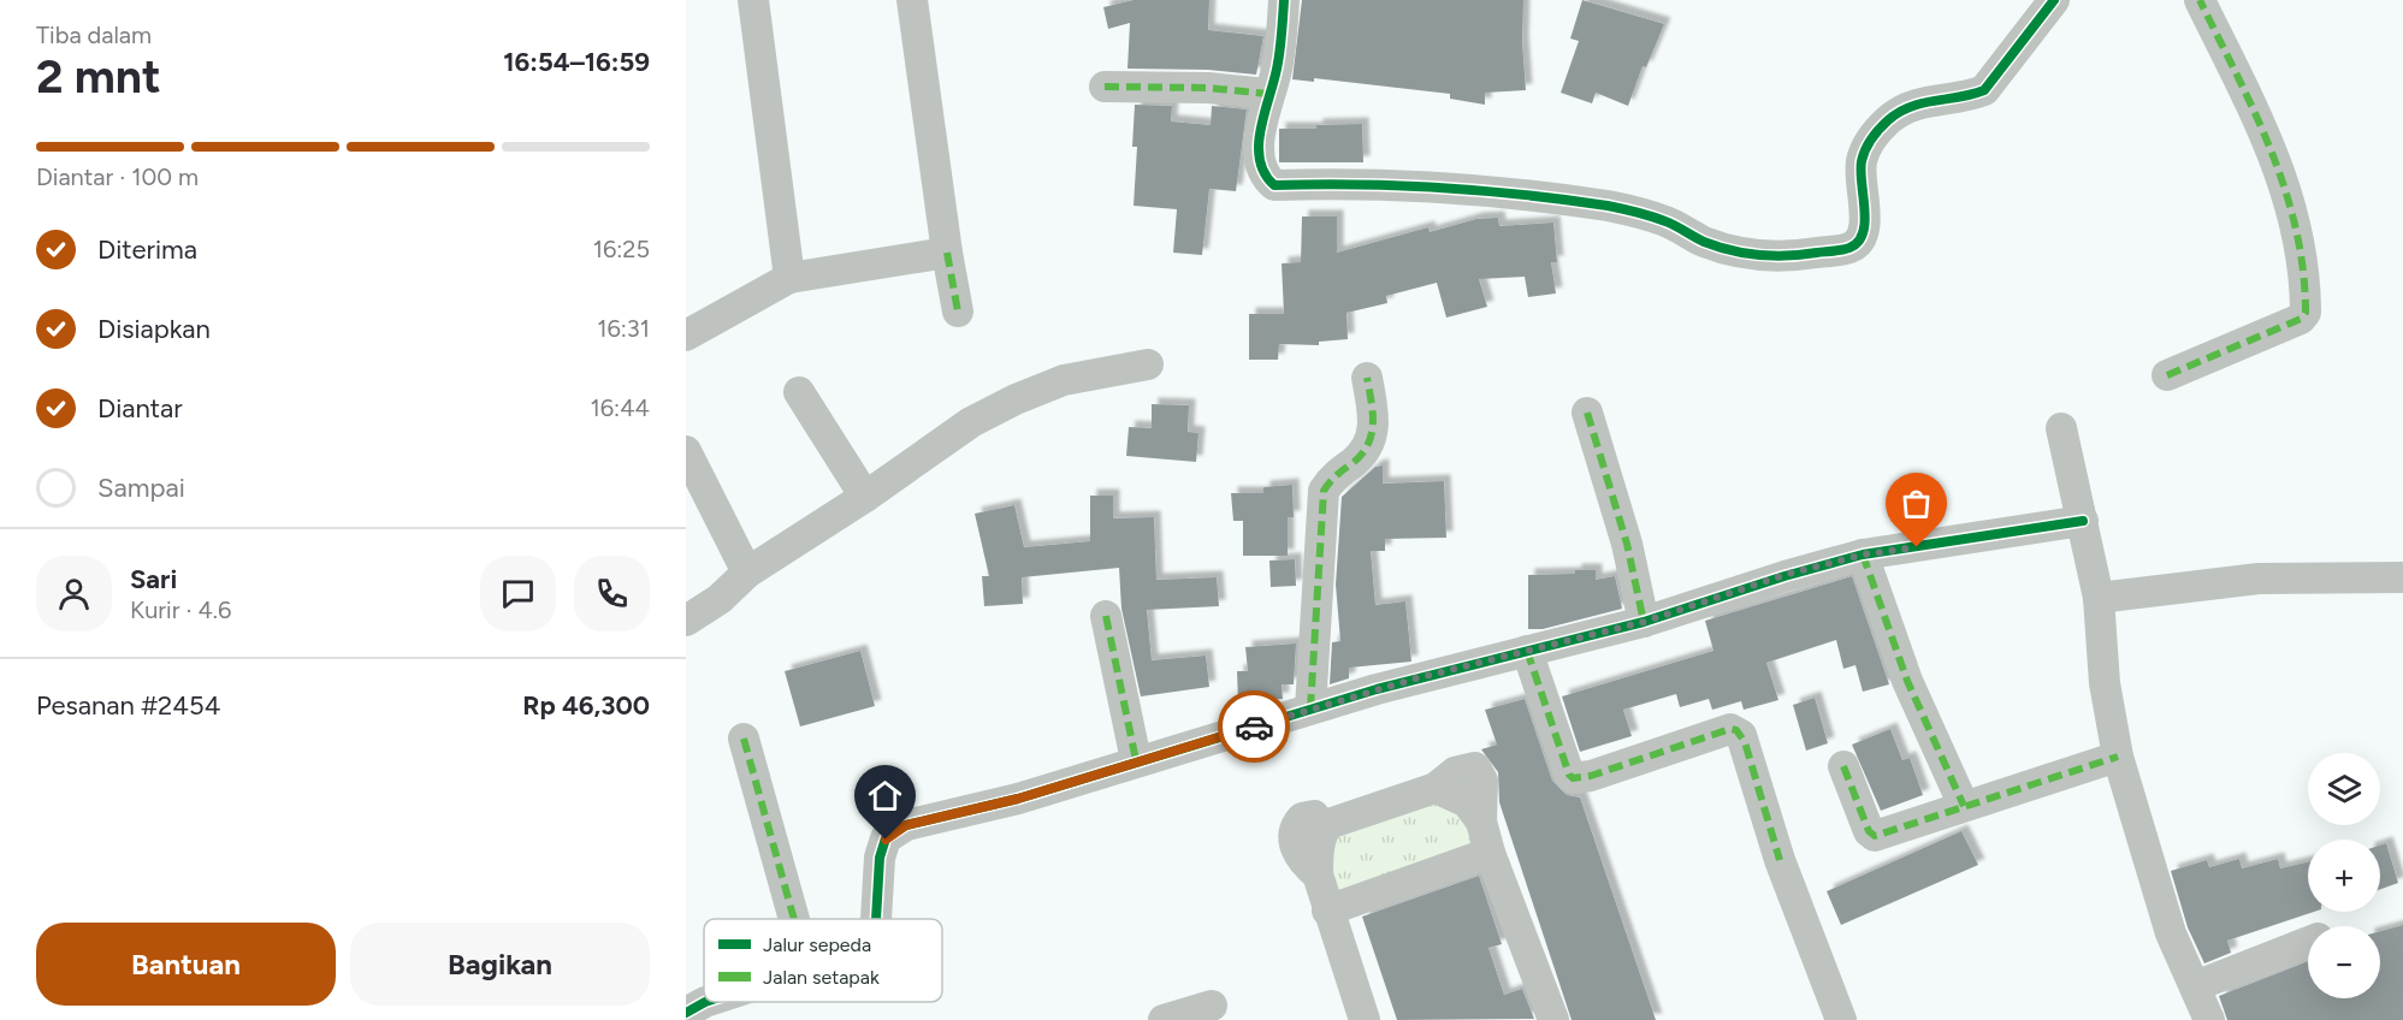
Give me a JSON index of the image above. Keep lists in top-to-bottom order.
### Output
{
  "legend": ["Jalur sepeda", "Jalan setapak"],
  "page": {
    "heading": ["2 mnt", "Tiba dalam", "16:54–16:59"],
    "panel": [
      "Sari",
      "Kurir · 4.6",
      "Pesanan #2454",
      "Rp 46,300"
    ],
    "bar": "Diantar · 100 m",
    "list": [
      ["Diterima", "16:25"],
      ["Disiapkan", "16:31"],
      ["Diantar", "16:44"],
      "Sampai"
    ],
    "map_buttons": ["+", "−"],
    "buttons": ["Bantuan", "Bagikan"]
  }
}
